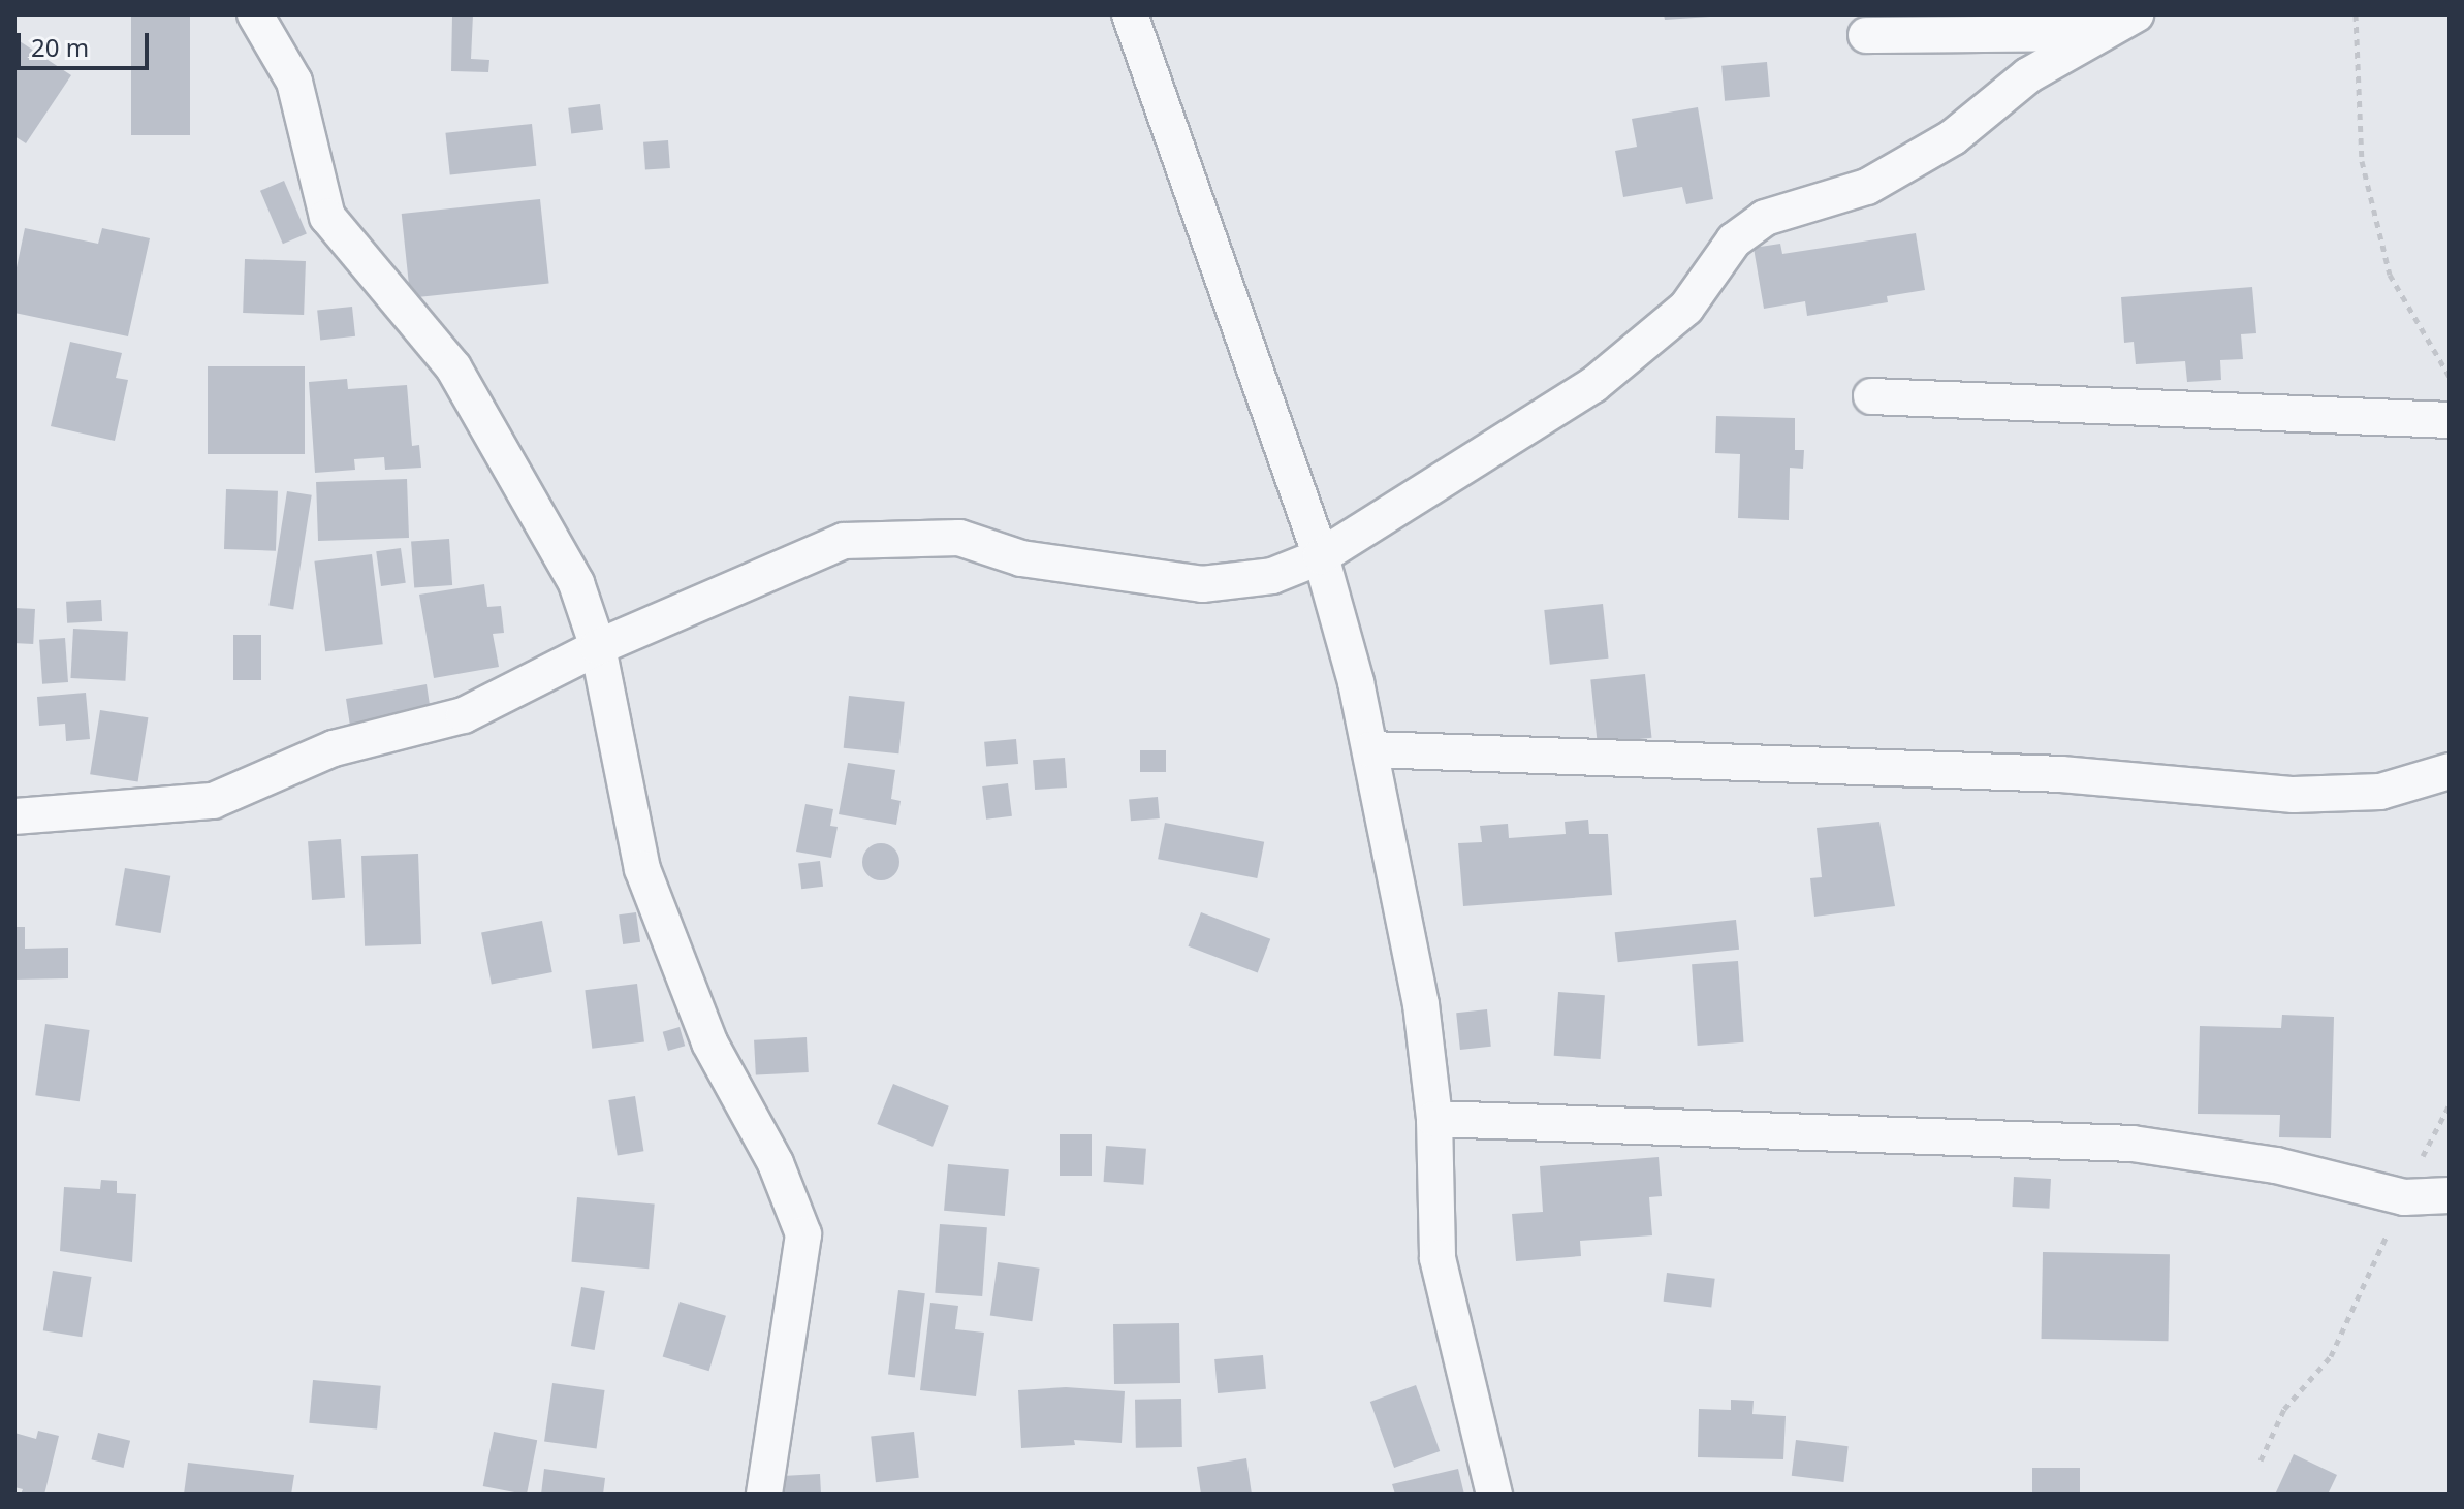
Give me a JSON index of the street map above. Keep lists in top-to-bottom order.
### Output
{
  "scale_bar": "20 m"
}
